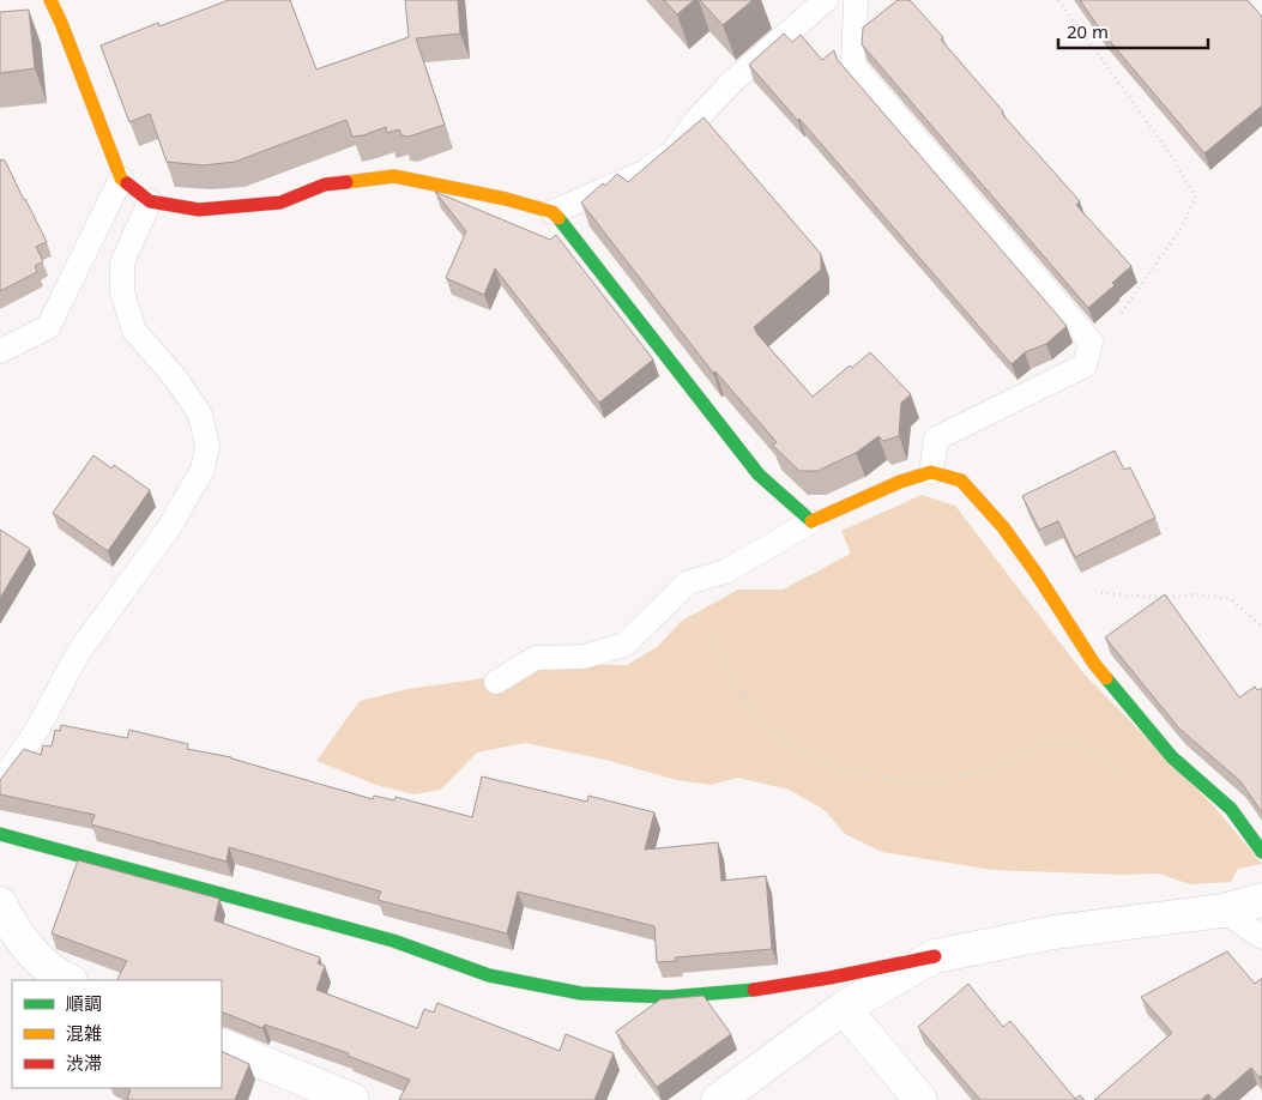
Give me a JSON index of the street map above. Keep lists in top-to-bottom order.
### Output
{
  "legend": ["順調", "混雑", "渋滞"],
  "scale_bar": "20 m"
}
